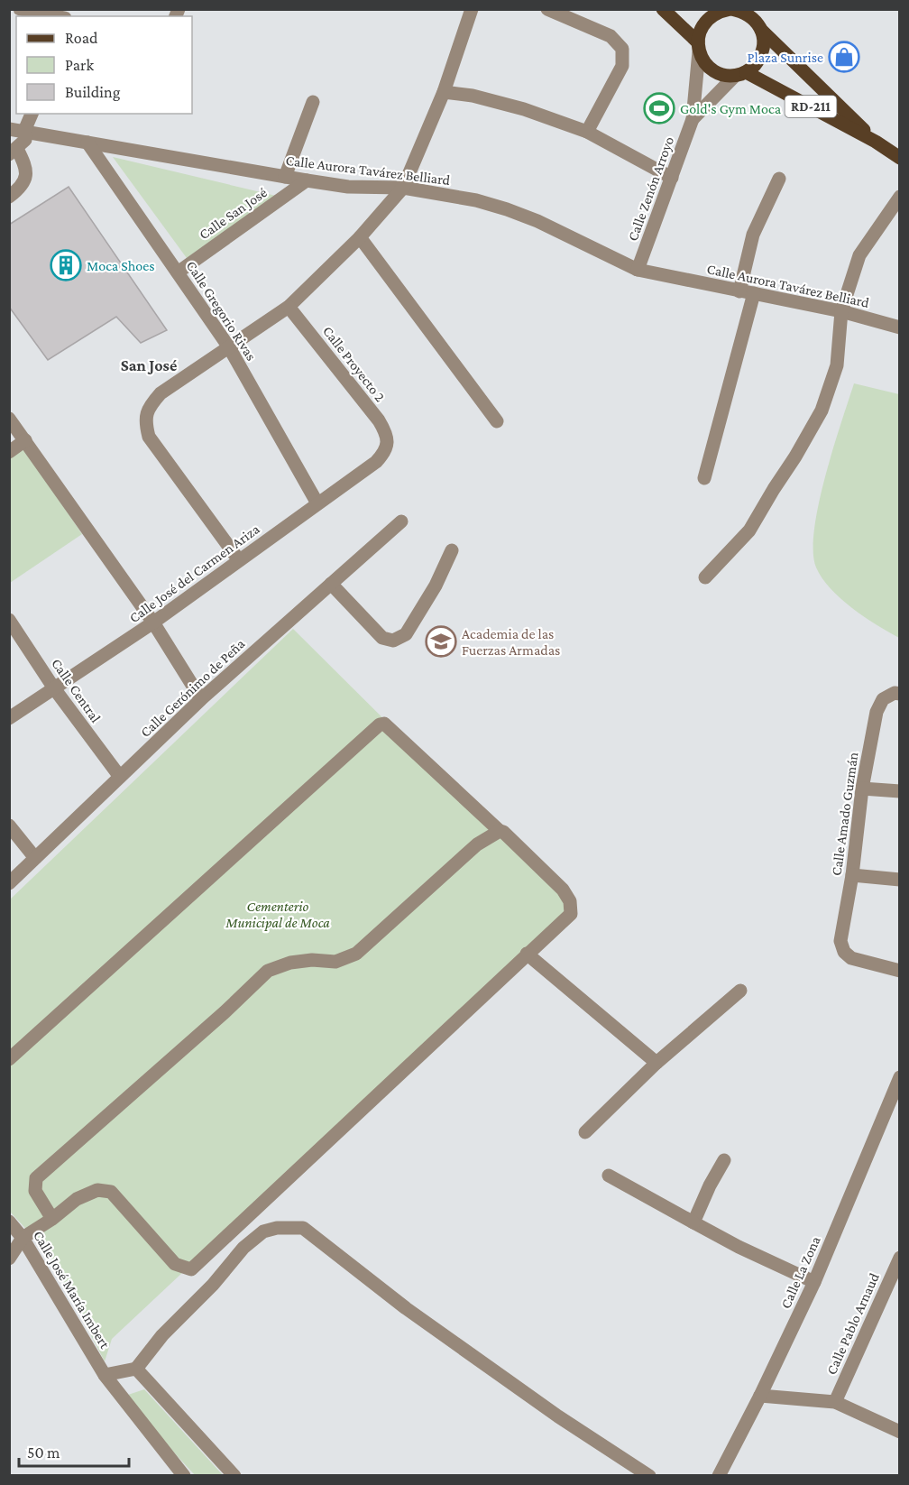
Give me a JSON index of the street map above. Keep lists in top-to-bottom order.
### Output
{
  "streets": {
    "main road": ["RD-211"],
    "street": [
      "Calle Aurora Tavárez Belliard",
      "Calle Zenón Arroyo",
      "Calle San José",
      "Calle Gregorio Rivas",
      "Calle Proyecto 2",
      "Calle José del Carmen Ariza",
      "Calle Gerónimo de Peña",
      "Calle Central",
      "Calle Amado Guzmán",
      "Calle La Zona",
      "Calle José María Imbert",
      "Calle Pablo Arnaud"
    ]
  },
  "crossings": [
    ["RD-211", "Calle Zenón Arroyo"],
    ["Calle Aurora Tavárez Belliard", "Calle Zenón Arroyo"],
    ["Calle Aurora Tavárez Belliard", "Calle San José"],
    ["Calle Aurora Tavárez Belliard", "Calle Gregorio Rivas"],
    ["Calle San José", "Calle Gregorio Rivas"],
    ["Calle Gregorio Rivas", "Calle José del Carmen Ariza"],
    ["Calle Proyecto 2", "Calle José del Carmen Ariza"],
    ["Calle José del Carmen Ariza", "Calle Central"],
    ["Calle Gerónimo de Peña", "Calle Central"]
  ],
  "districts": ["San José"],
  "parks": ["Cementerio Municipal de Moca"],
  "places": {
    "shop": ["Plaza Sunrise"],
    "sports": ["Gold's Gym Moca"],
    "building": ["Moca Shoes"],
    "school or university": ["Academia de las Fuerzas Armadas"]
  },
  "legend": ["Road", "Park", "Building"],
  "scale_bar": "50 m"
}
